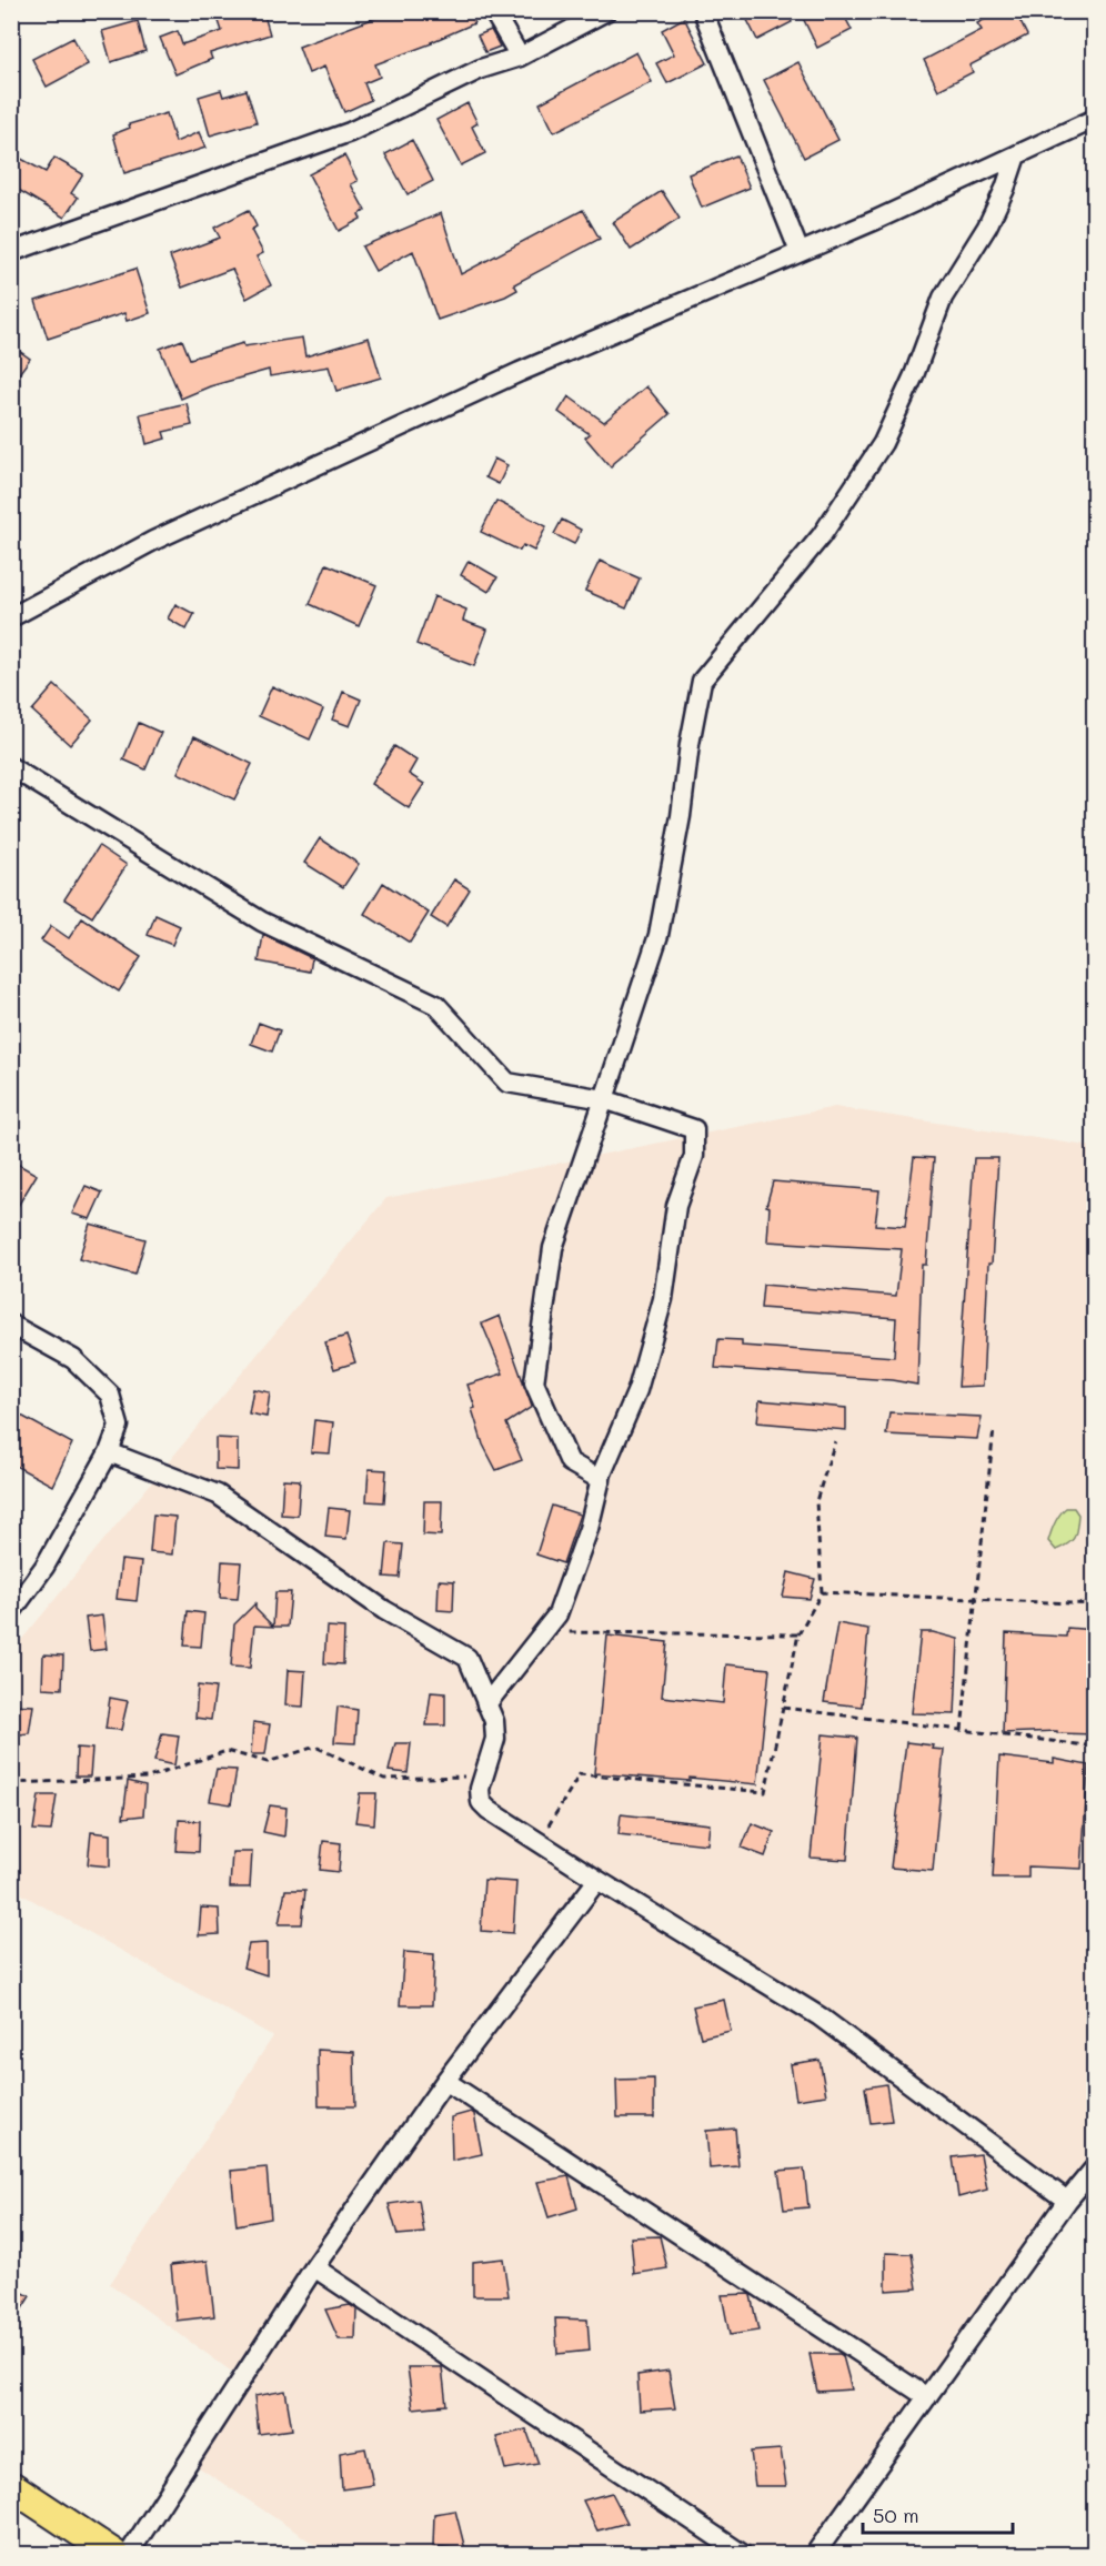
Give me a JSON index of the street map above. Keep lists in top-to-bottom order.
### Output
{
  "scale_bar": "50 m"
}
